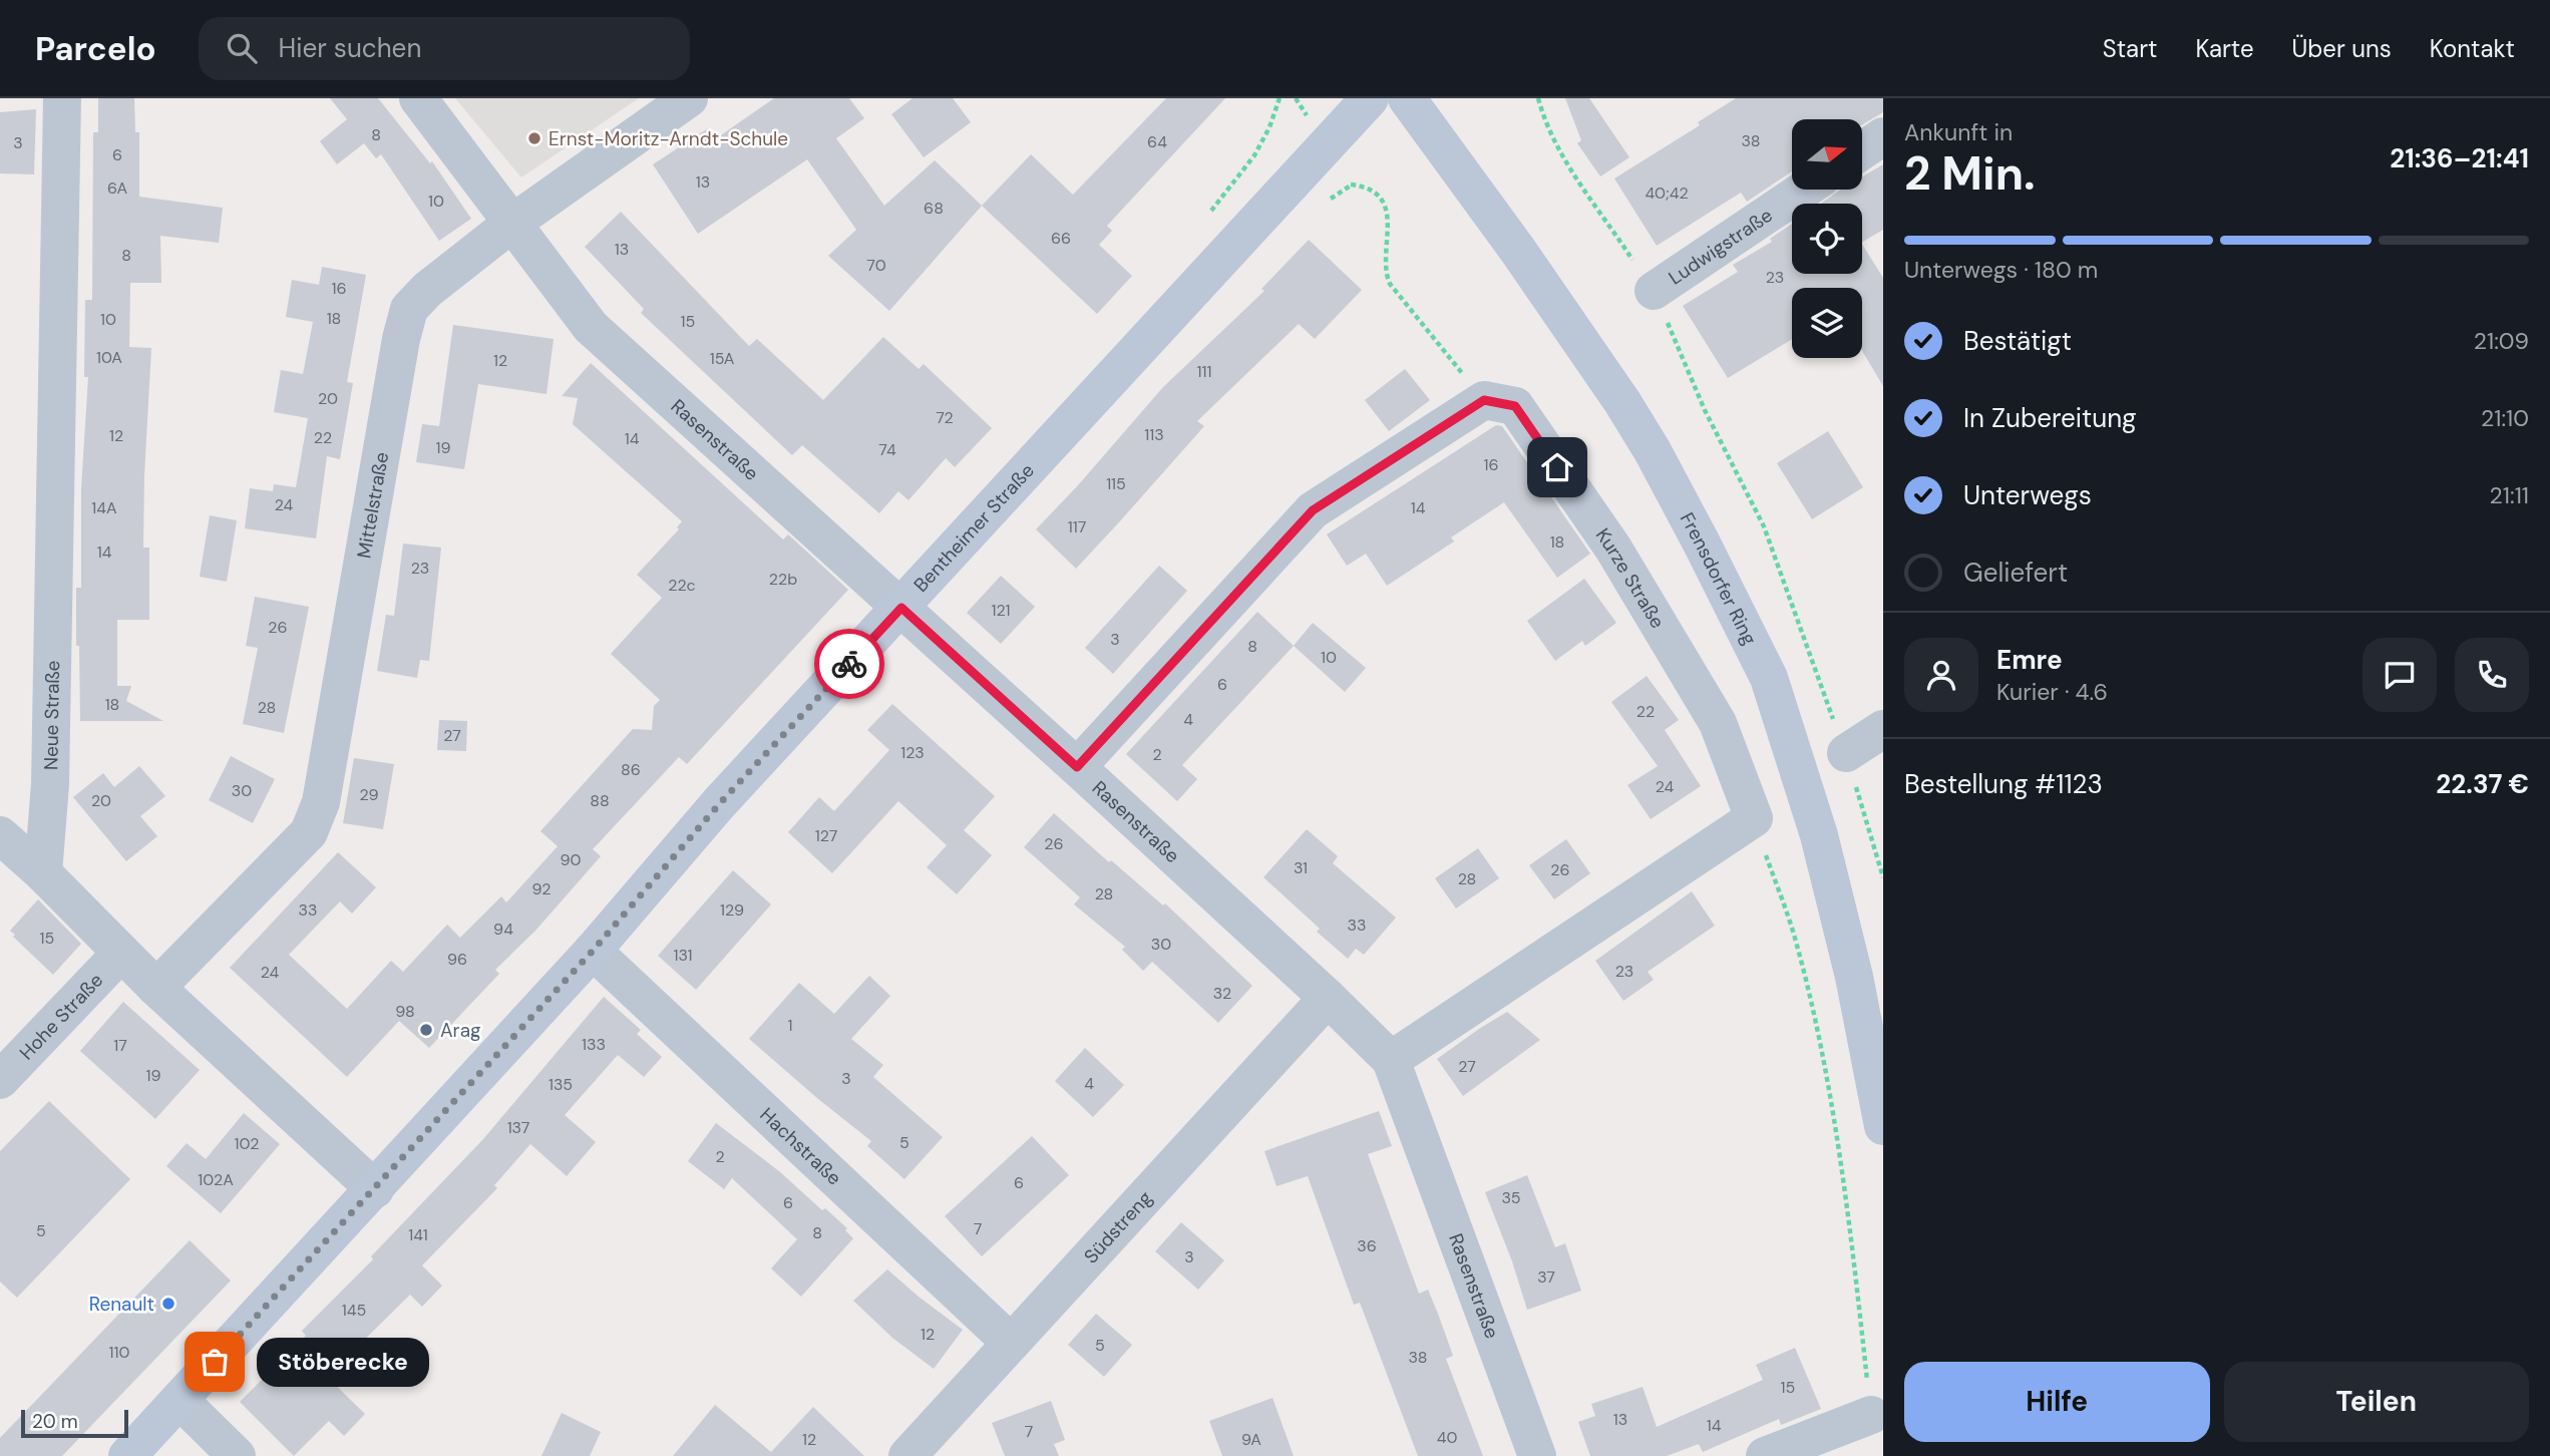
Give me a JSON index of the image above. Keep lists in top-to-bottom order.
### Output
{
  "streets": {
    "street": [
      "Ludwigstraße",
      "Rasenstraße",
      "Mittelstraße",
      "Bentheimer Straße",
      "Kurze Straße",
      "Frensdorfer Ring",
      "Neue Straße",
      "Hohe Straße",
      "Hachstraße",
      "Südstreng"
    ]
  },
  "crossings": [
    ["Rasenstraße", "Mittelstraße"],
    ["Rasenstraße", "Bentheimer Straße"],
    ["Rasenstraße", "Südstreng"],
    ["Bentheimer Straße", "Hachstraße"],
    ["Hachstraße", "Südstreng"]
  ],
  "places": [
    "Ernst-Moritz-Arndt-Schule",
    "Arag",
    "Renault",
    "Stöberecke"
  ],
  "house_numbers": [
    "8",
    "38",
    "64",
    "3",
    "6",
    "13",
    "6A",
    "40;42",
    "10",
    "68",
    "66",
    "13",
    "8",
    "70",
    "23",
    "16",
    "18",
    "10",
    "15",
    "10A",
    "15A",
    "12",
    "111",
    "20",
    "72",
    "113",
    "12",
    "22",
    "14",
    "19",
    "74",
    "16",
    "115",
    "24",
    "14A",
    "14",
    "117",
    "18",
    "14",
    "23",
    "22b",
    "22c",
    "121",
    "26",
    "3",
    "8",
    "10",
    "6",
    "18",
    "28",
    "22",
    "4",
    "27",
    "123",
    "2",
    "86",
    "24",
    "30",
    "29",
    "20",
    "88",
    "127",
    "26",
    "90",
    "31",
    "26",
    "28",
    "92",
    "28",
    "33",
    "129",
    "33",
    "94",
    "15",
    "30",
    "131",
    "96",
    "23",
    "24",
    "32",
    "98",
    "1",
    "133",
    "17",
    "27",
    "19",
    "3",
    "4",
    "135",
    "137",
    "5",
    "102",
    "2",
    "102A",
    "6",
    "35",
    "6",
    "7",
    "5",
    "8",
    "141",
    "36",
    "3",
    "37",
    "145",
    "12",
    "5",
    "110",
    "38",
    "15",
    "13",
    "14",
    "7",
    "40",
    "12",
    "9A"
  ],
  "scale_bar": "20 m",
  "north": "right",
  "page": {
    "header": "Parcelo",
    "search": "Hier suchen",
    "nav": [
      "Start",
      "Karte",
      "Über uns",
      "Kontakt"
    ],
    "heading": ["2 Min.", "Ankunft in", "21:36–21:41"],
    "panel": [
      "Emre",
      "Kurier · 4.6",
      "Bestellung #1123",
      "22.37 €"
    ],
    "bar": "Unterwegs · 180 m",
    "list": [
      ["Bestätigt", "21:09"],
      ["In Zubereitung", "21:10"],
      ["Unterwegs", "21:11"],
      "Geliefert"
    ],
    "bubble": "Stöberecke",
    "buttons": ["Hilfe", "Teilen"],
    "scale": "20 m"
  }
}
